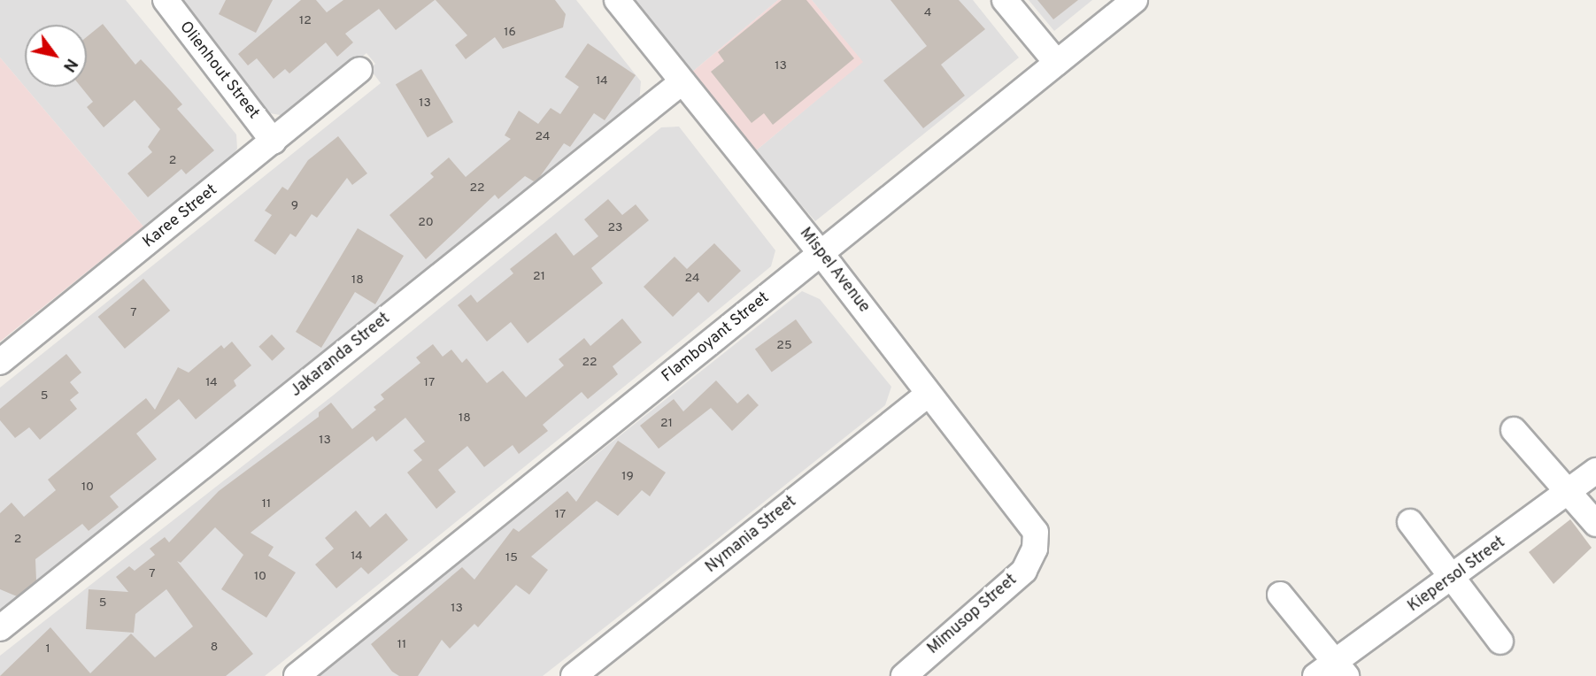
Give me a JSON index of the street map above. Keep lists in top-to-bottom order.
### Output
{
  "streets": {
    "street": [
      "Olienhout Street",
      "Karee Street",
      "Mispel Avenue",
      "Flamboyant Street",
      "Jakaranda Street",
      "Nymania Street",
      "Kiepersol Street",
      "Mimusop Street"
    ]
  },
  "crossings": [
    ["Olienhout Street", "Karee Street"],
    ["Mispel Avenue", "Flamboyant Street"],
    ["Mispel Avenue", "Jakaranda Street"],
    ["Mispel Avenue", "Nymania Street"],
    ["Mispel Avenue", "Mimusop Street"]
  ],
  "house_numbers": [
    "4",
    "12",
    "16",
    "13",
    "14",
    "13",
    "24",
    "2",
    "22",
    "9",
    "20",
    "23",
    "21",
    "24",
    "18",
    "7",
    "25",
    "22",
    "14",
    "17",
    "5",
    "18",
    "21",
    "13",
    "19",
    "10",
    "11",
    "17",
    "2",
    "14",
    "15",
    "7",
    "10",
    "5",
    "13",
    "11",
    "8",
    "1"
  ],
  "north": "bottom right"
}
